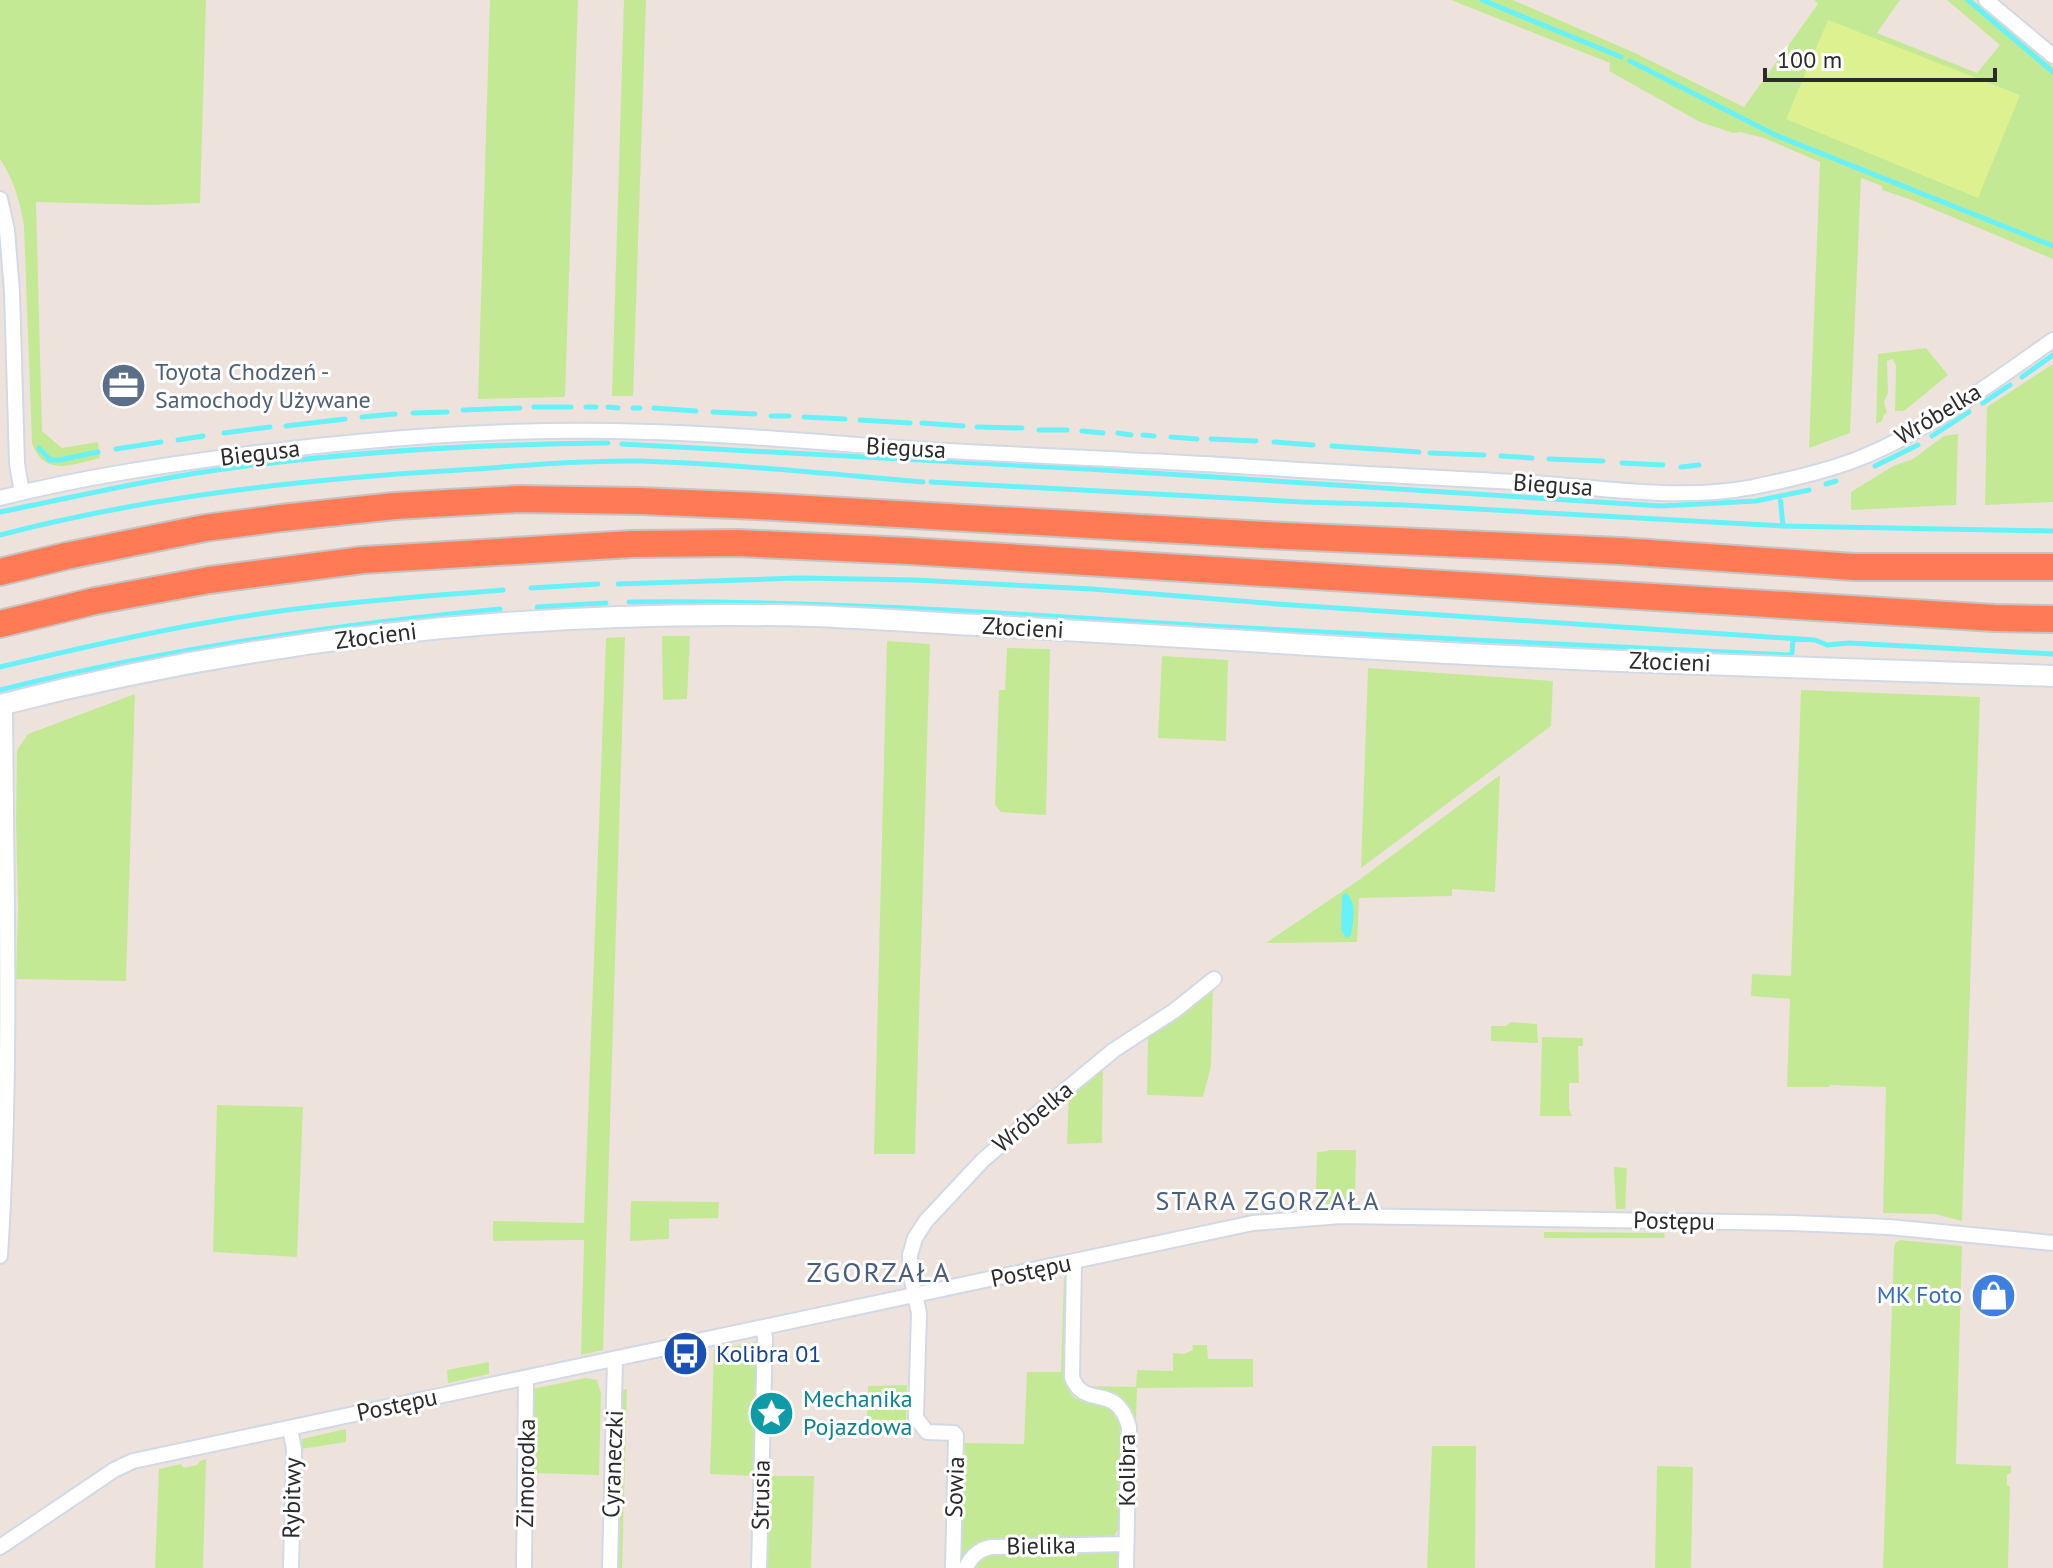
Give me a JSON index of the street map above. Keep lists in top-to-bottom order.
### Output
{
  "streets": {
    "street": [
      "Wróbelka",
      "Biegusa",
      "Złocieni",
      "Postępu",
      "Cyraneczki",
      "Kolibra",
      "Zimorodka",
      "Sowia",
      "Strusia",
      "Rybitwy",
      "Bielika"
    ]
  },
  "crossings": [
    ["Wróbelka", "Biegusa"],
    ["Wróbelka", "Postępu"],
    ["Wróbelka", "Sowia"],
    ["Postępu", "Cyraneczki"],
    ["Postępu", "Kolibra"],
    ["Postępu", "Zimorodka"],
    ["Postępu", "Sowia"],
    ["Postępu", "Strusia"],
    ["Postępu", "Rybitwy"],
    ["Kolibra", "Bielika"]
  ],
  "districts": ["STARA ZGORZAŁA", "ZGORZAŁA"],
  "places": {
    "office": ["Toyota Chodzeń - Samochody Używane"],
    "shop": ["MK Foto"],
    "bus stop": ["Kolibra 01"],
    "place": ["Mechanika Pojazdowa"]
  },
  "scale_bar": "100 m"
}
